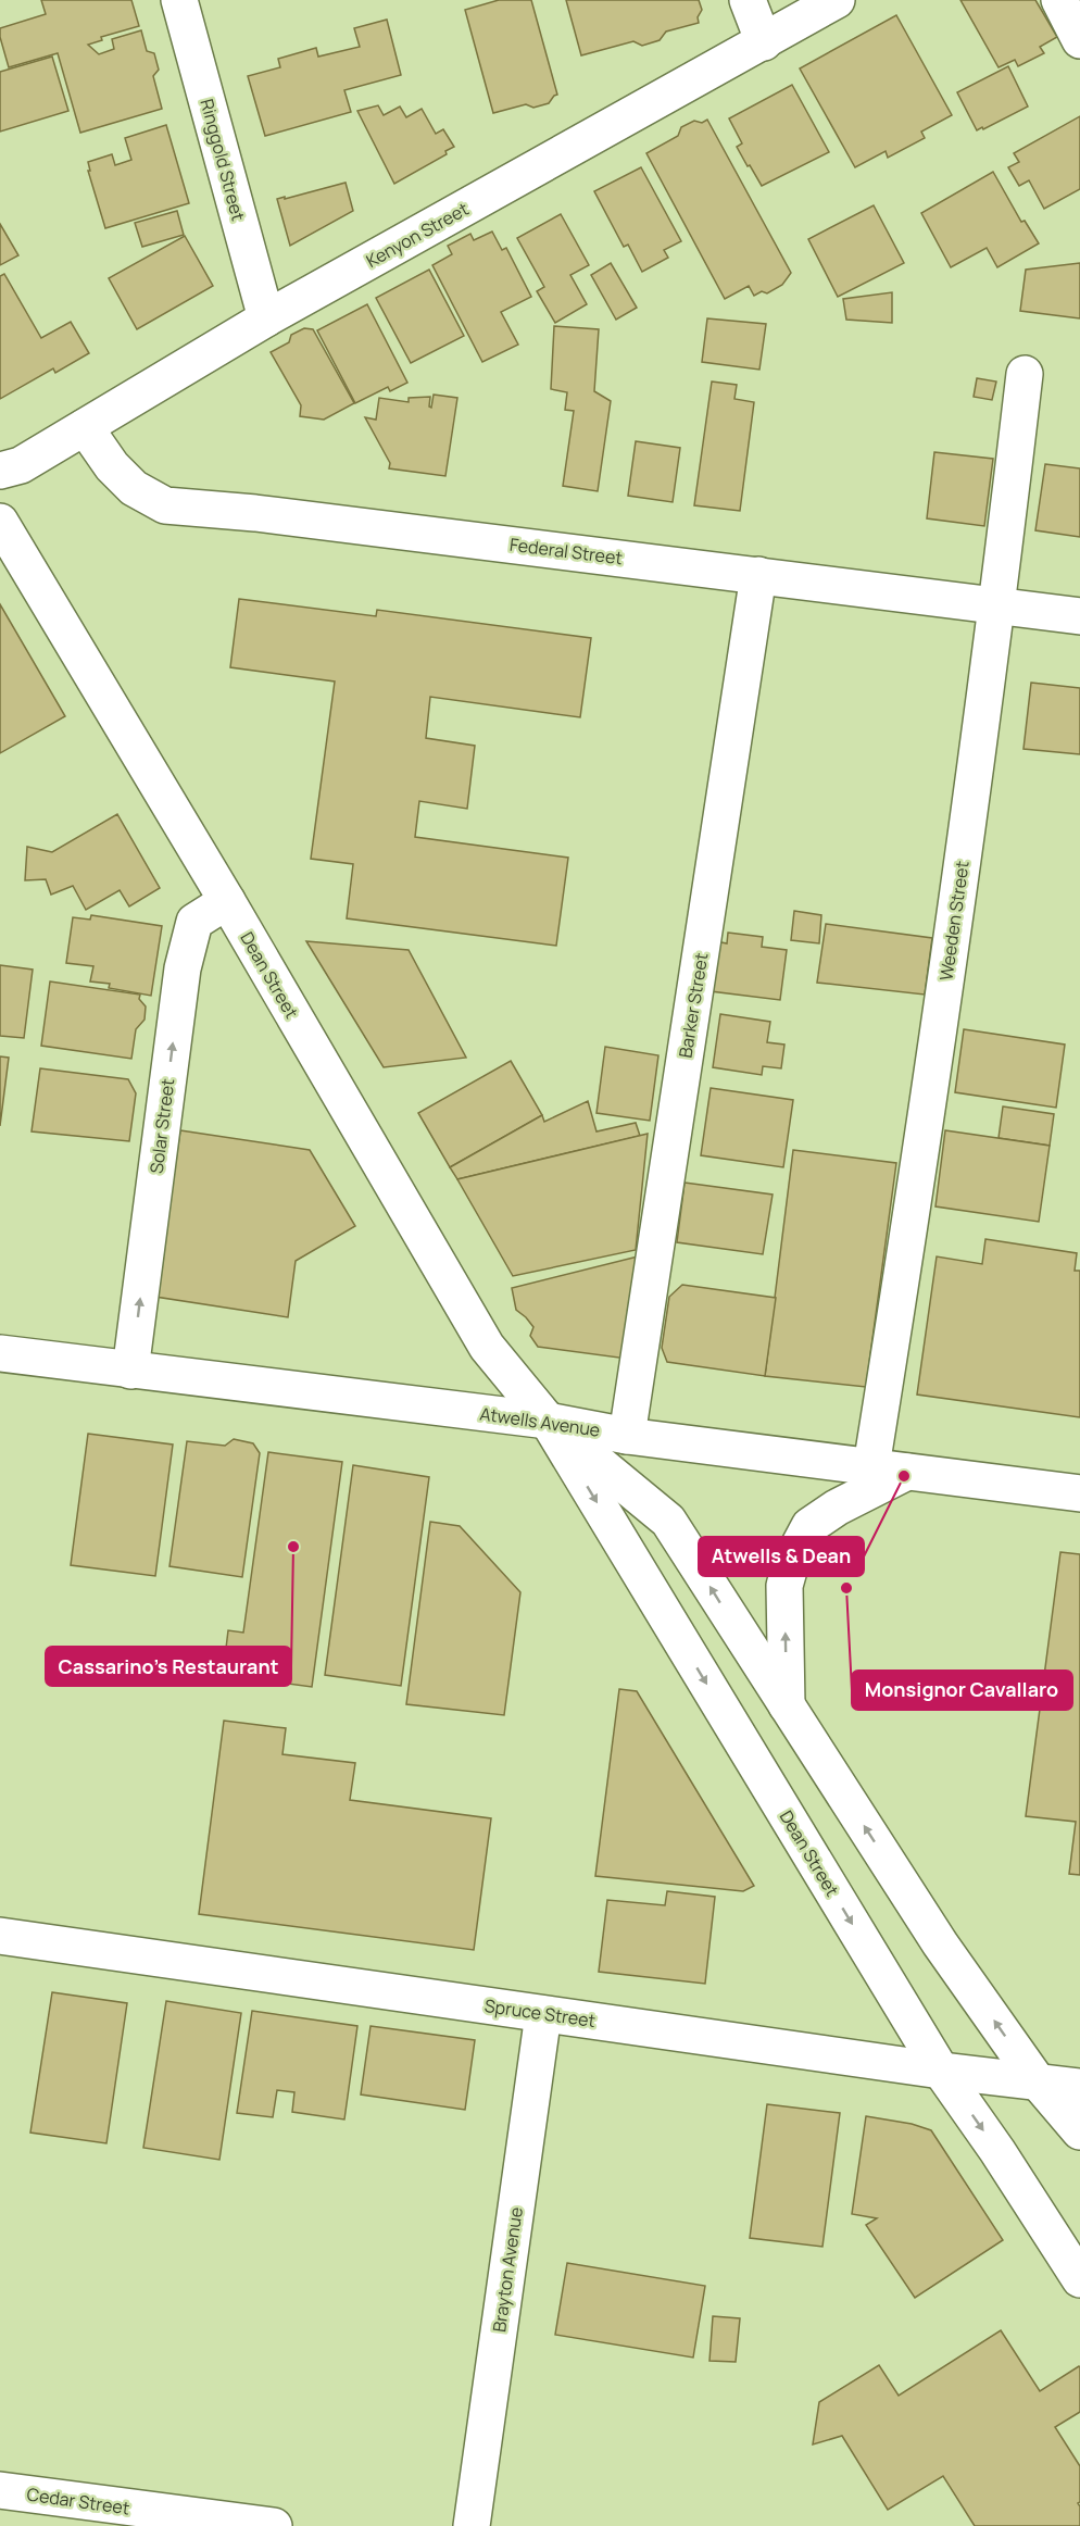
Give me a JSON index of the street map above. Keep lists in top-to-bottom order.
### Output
{
  "streets": {
    "street": [
      "Ringgold Street",
      "Kenyon Street",
      "Federal Street",
      "Weeden Street",
      "Dean Street",
      "Barker Street",
      "Solar Street",
      "Atwells Avenue",
      "Spruce Street",
      "Brayton Avenue",
      "Cedar Street"
    ]
  },
  "crossings": [
    ["Ringgold Street", "Kenyon Street"],
    ["Kenyon Street", "Federal Street"],
    ["Federal Street", "Weeden Street"],
    ["Federal Street", "Barker Street"],
    ["Weeden Street", "Atwells Avenue"],
    ["Dean Street", "Solar Street"],
    ["Dean Street", "Atwells Avenue"],
    ["Dean Street", "Spruce Street"],
    ["Barker Street", "Atwells Avenue"],
    ["Solar Street", "Atwells Avenue"],
    ["Spruce Street", "Brayton Avenue"]
  ],
  "one_way": ["Solar Street"],
  "places": ["Atwells & Dean", "Cassarino's Restaurant", "Monsignor Cavallaro"]
}
